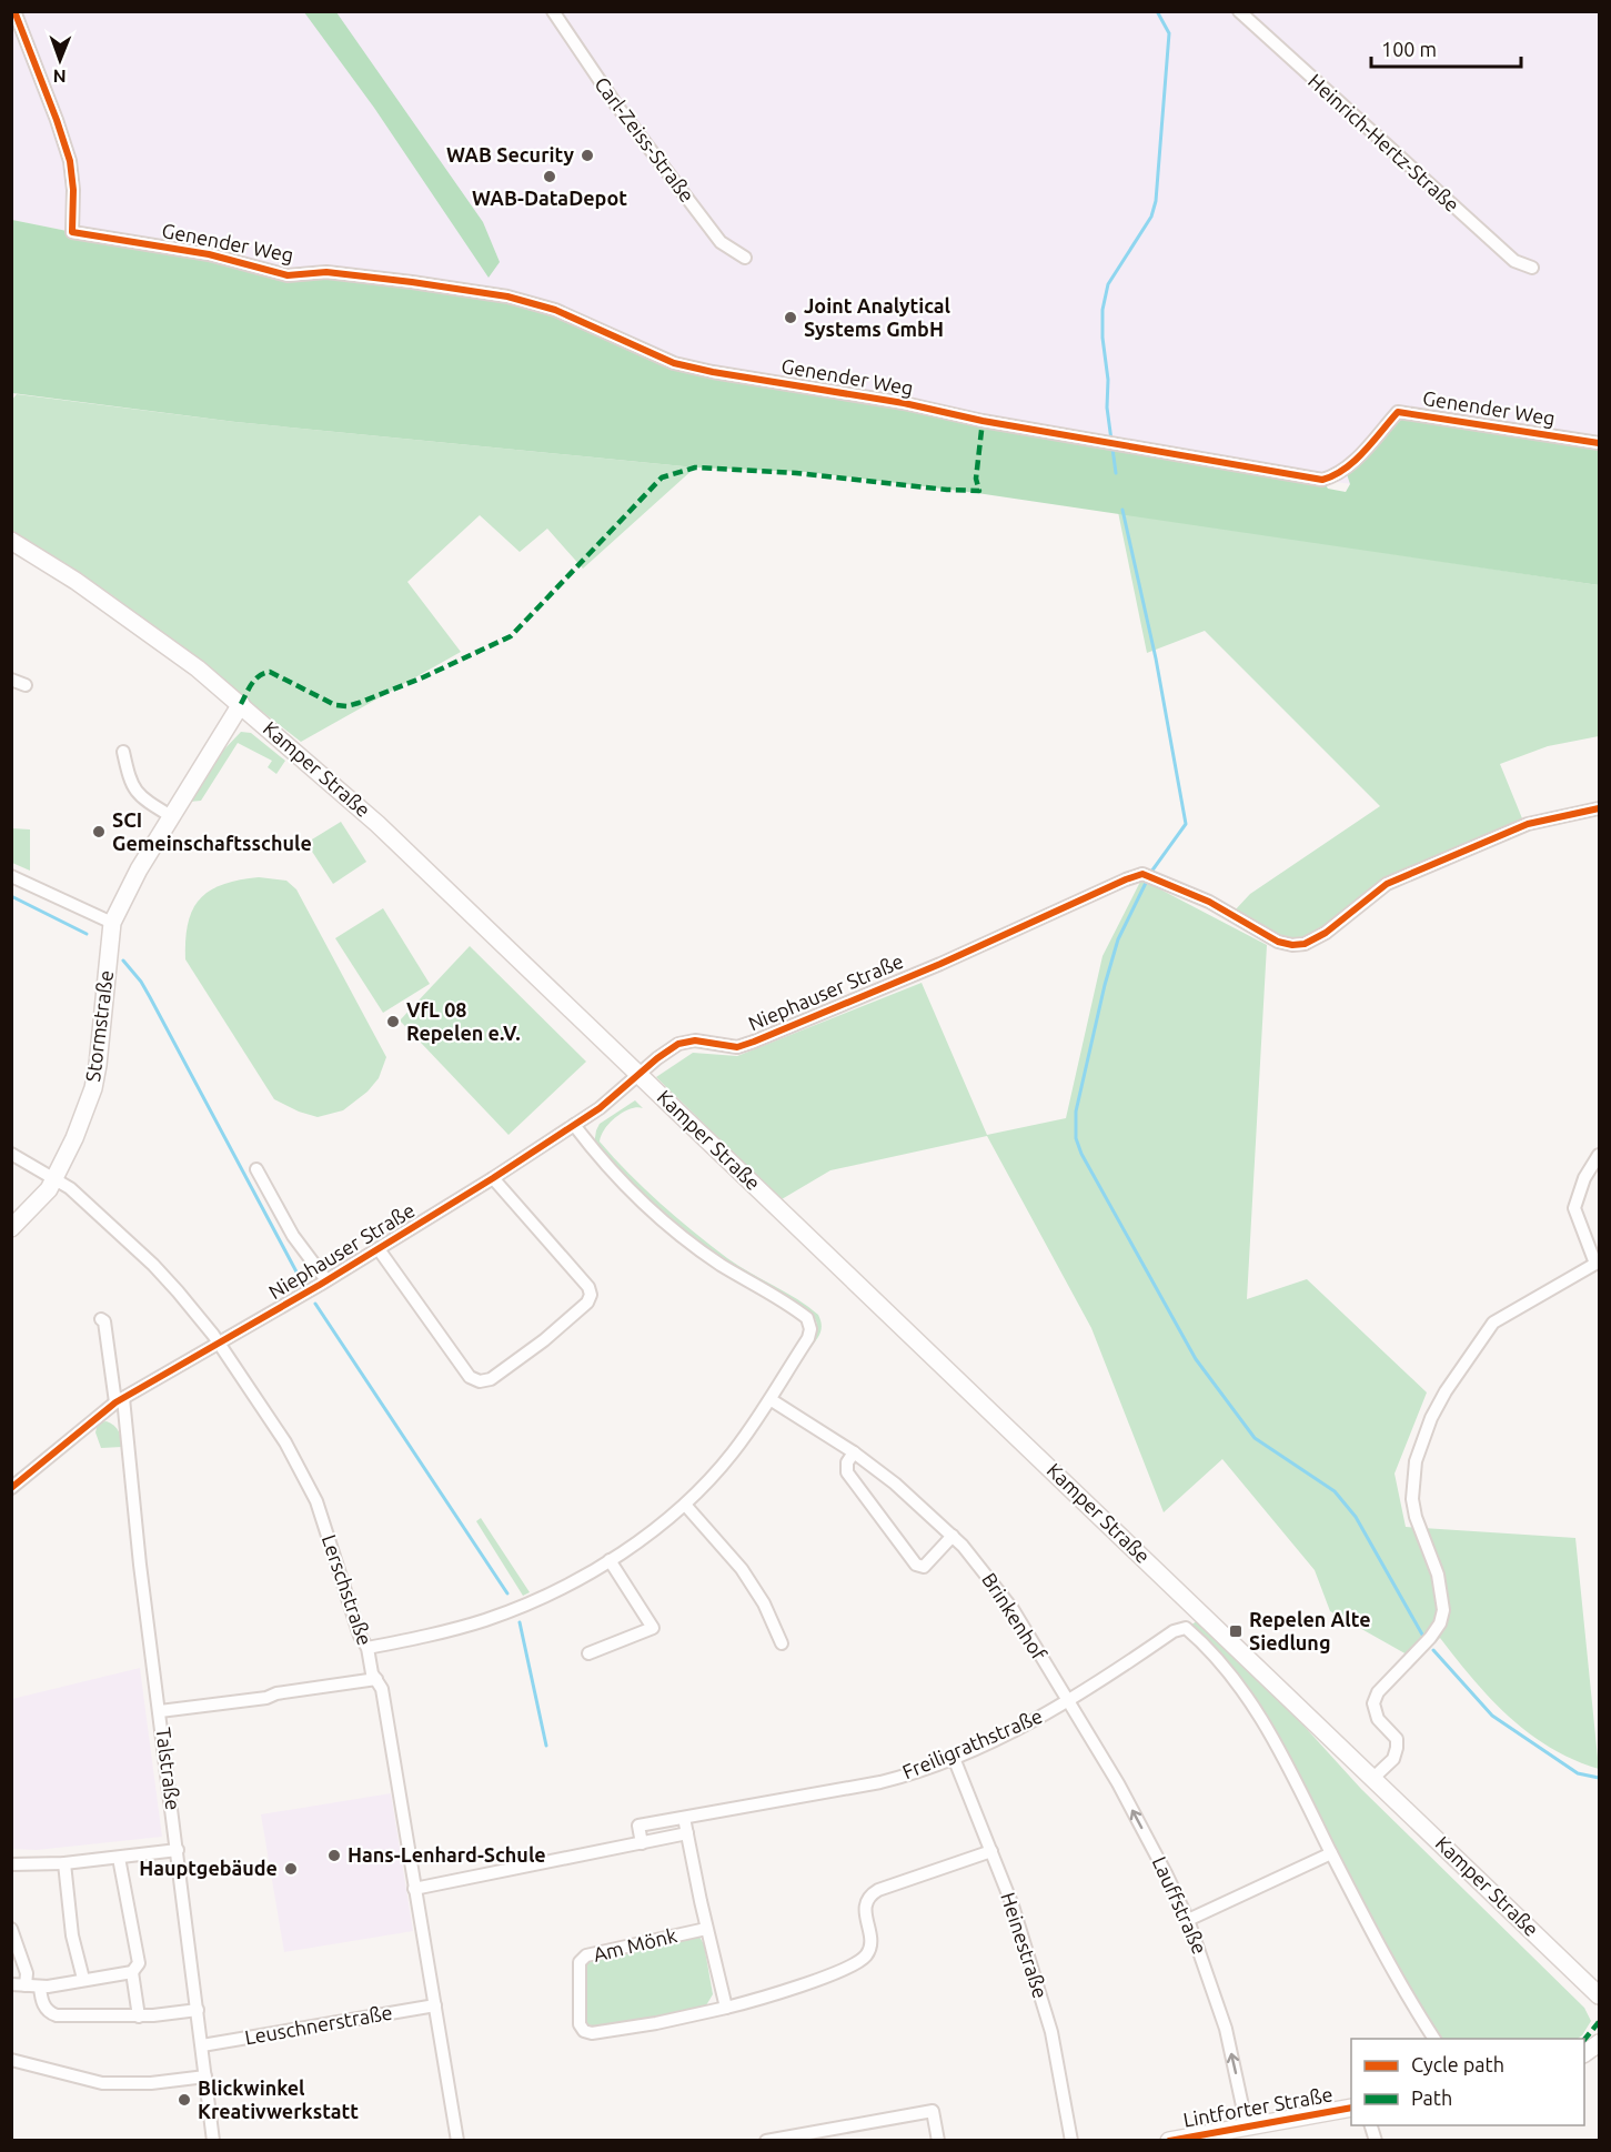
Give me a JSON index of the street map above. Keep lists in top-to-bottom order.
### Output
{
  "streets": {
    "main road": ["Kamper Straße", "Stormstraße", "Lintforter Straße"],
    "street": [
      "Carl-Zeiss-Straße",
      "Heinrich-Hertz-Straße",
      "Genender Weg",
      "Niephauser Straße",
      "Lerschstraße",
      "Brinkenhof",
      "Freiligrathstraße",
      "Talstraße",
      "Lauffstraße",
      "Am Mönk",
      "Heinestraße",
      "Leuschnerstraße"
    ]
  },
  "crossings": [
    ["Kamper Straße", "Niephauser Straße"],
    ["Kamper Straße", "Stormstraße"],
    ["Niephauser Straße", "Lerschstraße"],
    ["Niephauser Straße", "Talstraße"],
    ["Stormstraße", "Lerschstraße"],
    ["Lerschstraße", "Leuschnerstraße"],
    ["Brinkenhof", "Freiligrathstraße"],
    ["Brinkenhof", "Lauffstraße"],
    ["Freiligrathstraße", "Lauffstraße"],
    ["Freiligrathstraße", "Heinestraße"],
    ["Talstraße", "Leuschnerstraße"],
    ["Lauffstraße", "Lintforter Straße"],
    ["Am Mönk", "Heinestraße"]
  ],
  "one_way": ["Lauffstraße"],
  "places": {
    "other": [
      "WAB Security",
      "WAB-DataDepot",
      "Joint Analytical Systems GmbH",
      "SCI Gemeinschaftsschule",
      "VfL 08 Repelen e.V.",
      "Hans-Lenhard-Schule",
      "Hauptgebäude",
      "Blickwinkel Kreativwerkstatt"
    ],
    "transit": ["Repelen Alte Siedlung"]
  },
  "legend": ["Cycle path", "Path"],
  "scale_bar": "100 m",
  "north": "bottom"
}
